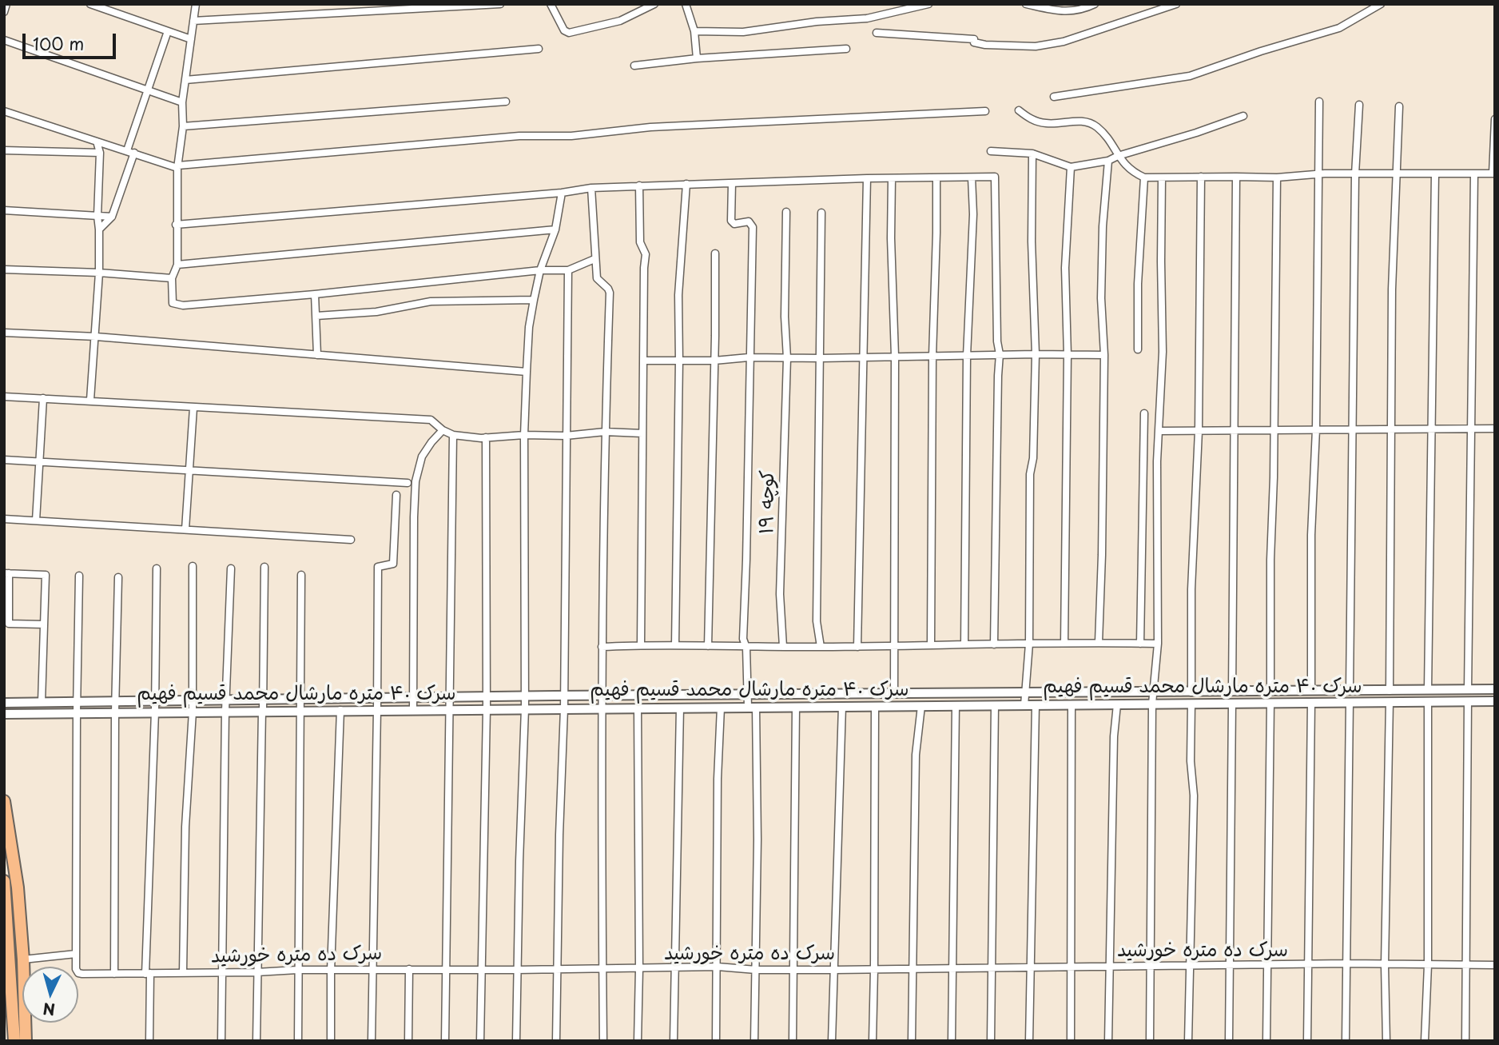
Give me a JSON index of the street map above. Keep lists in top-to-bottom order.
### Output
{
  "streets": {
    "street": ["کوچه ۱۹", "سرک ۴۰ متره مارشال محمد قسیم فهیم", "سرک ده متره خورشید"]
  },
  "scale_bar": "100 m",
  "north": "bottom"
}
